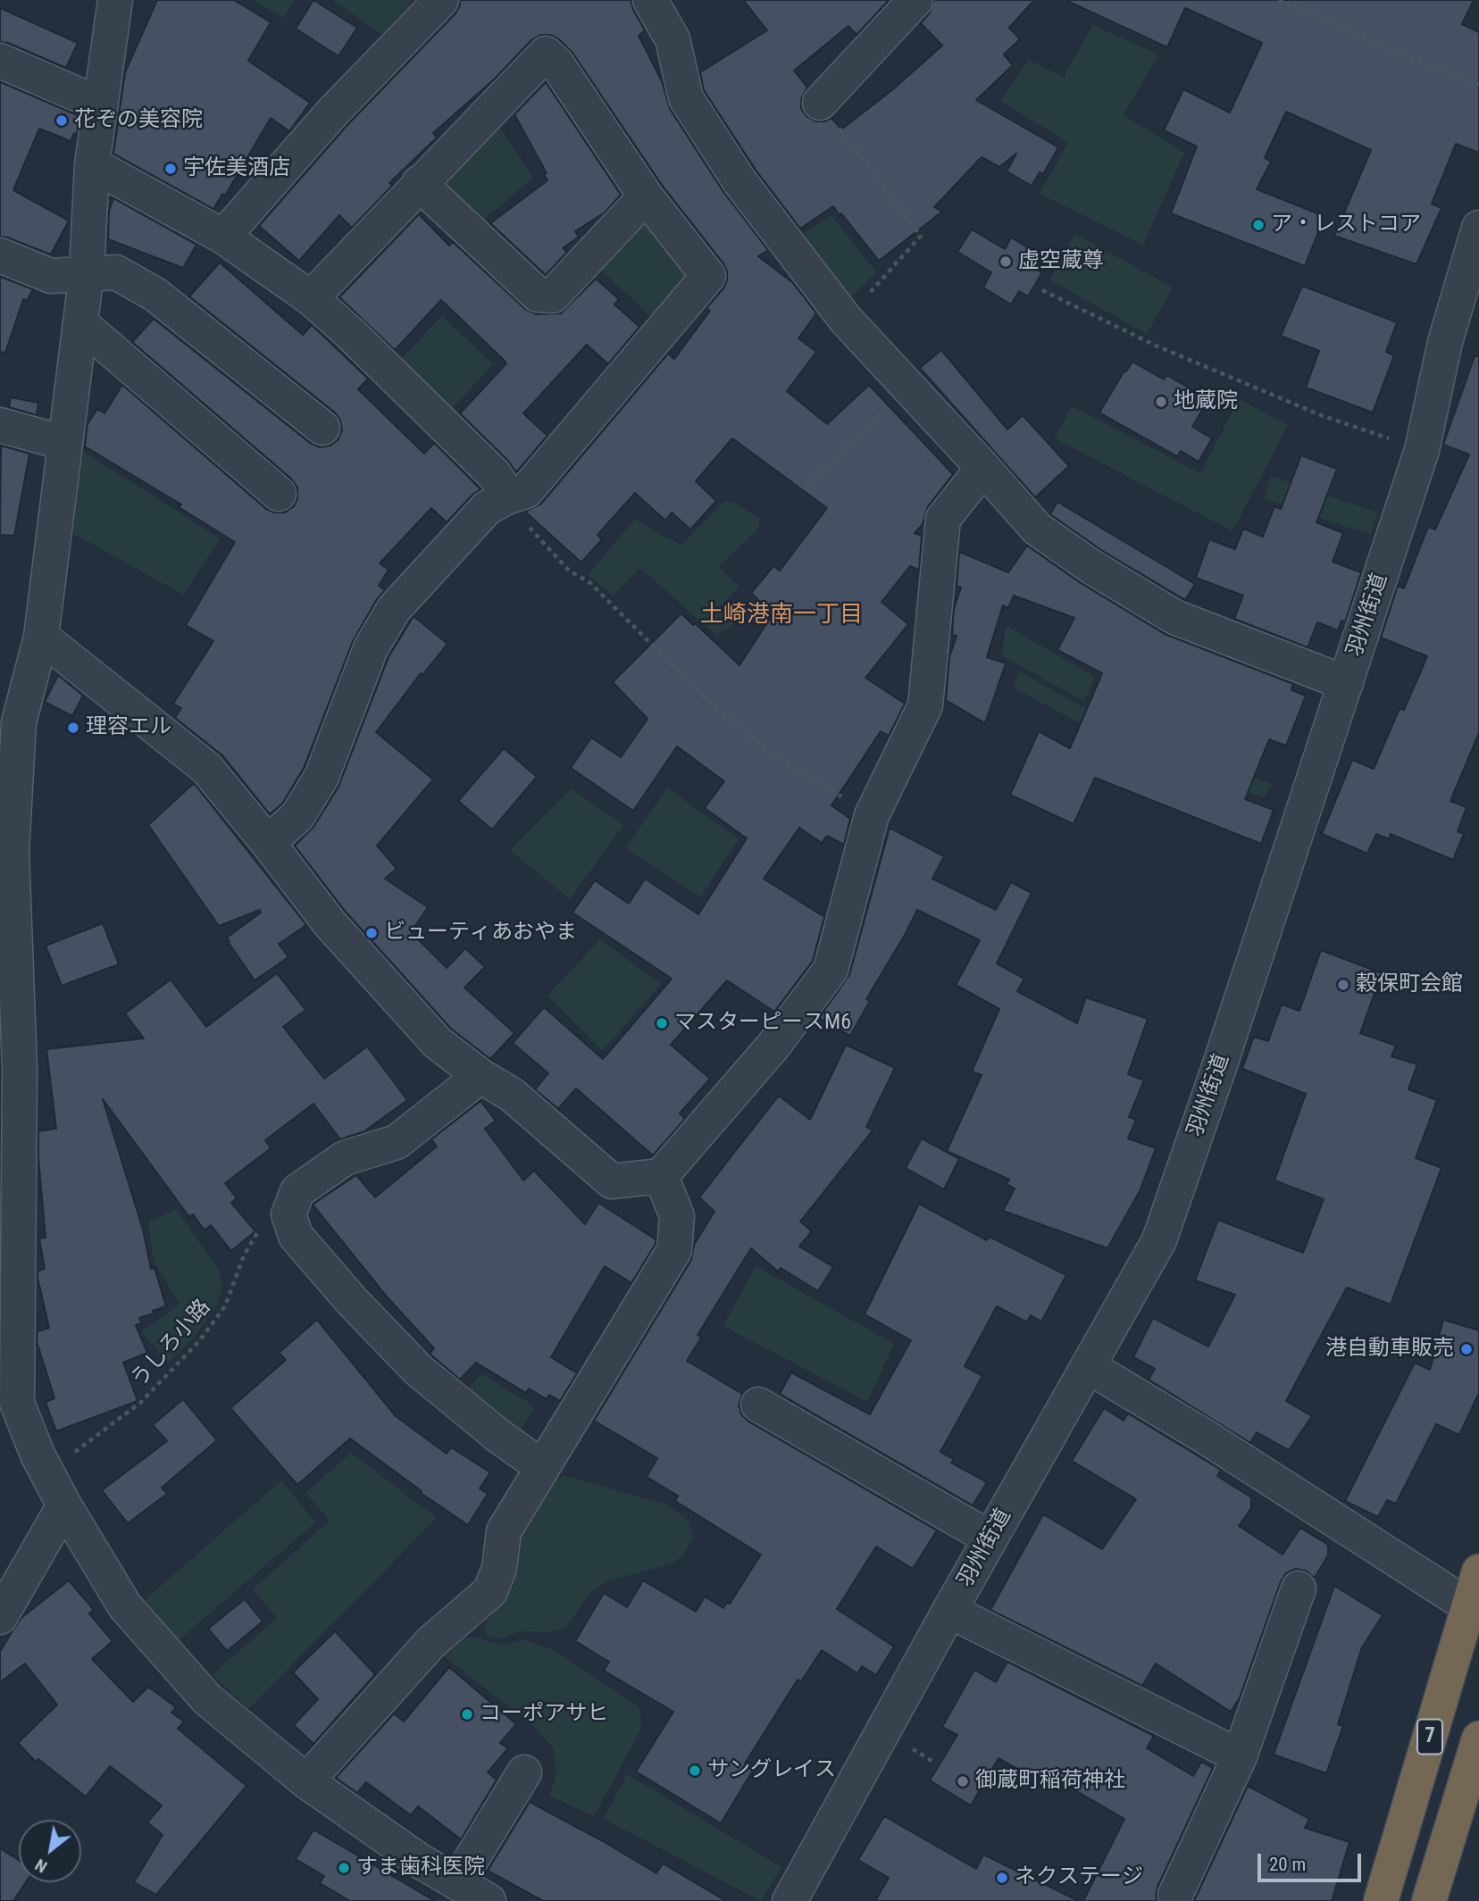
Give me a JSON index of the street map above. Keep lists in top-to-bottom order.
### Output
{
  "streets": {
    "highway": ["7"],
    "street": ["羽州街道"],
    "path": ["うしろ小路"]
  },
  "districts": ["土崎港南一丁目"],
  "places": [
    "花ぞの美容院",
    "宇佐美酒店",
    "ア・レストコア",
    "虚空蔵尊",
    "地蔵院",
    "理容エル",
    "ビューティあおやま",
    "穀保町会館",
    "マスターピースM6",
    "港自動車販売",
    "コーポアサヒ",
    "サングレイス",
    "御蔵町稲荷神社",
    "すま歯科医院",
    "ネクステージ"
  ],
  "scale_bar": "20 m",
  "north": "bottom left"
}
